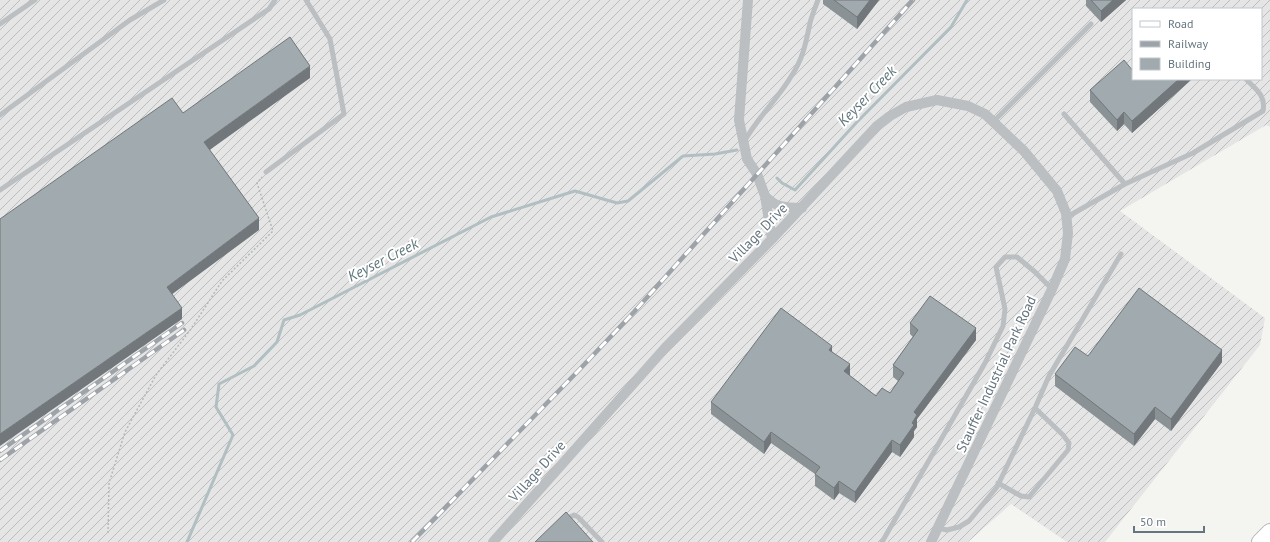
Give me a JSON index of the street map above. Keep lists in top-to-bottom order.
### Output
{
  "streets": {
    "street": ["Village Drive", "Stauffer Industrial Park Road"]
  },
  "crossings": [
    ["Village Drive", "Stauffer Industrial Park Road"]
  ],
  "water": ["Keyser Creek"],
  "legend": ["Road", "Railway", "Building"],
  "scale_bar": "50 m"
}
